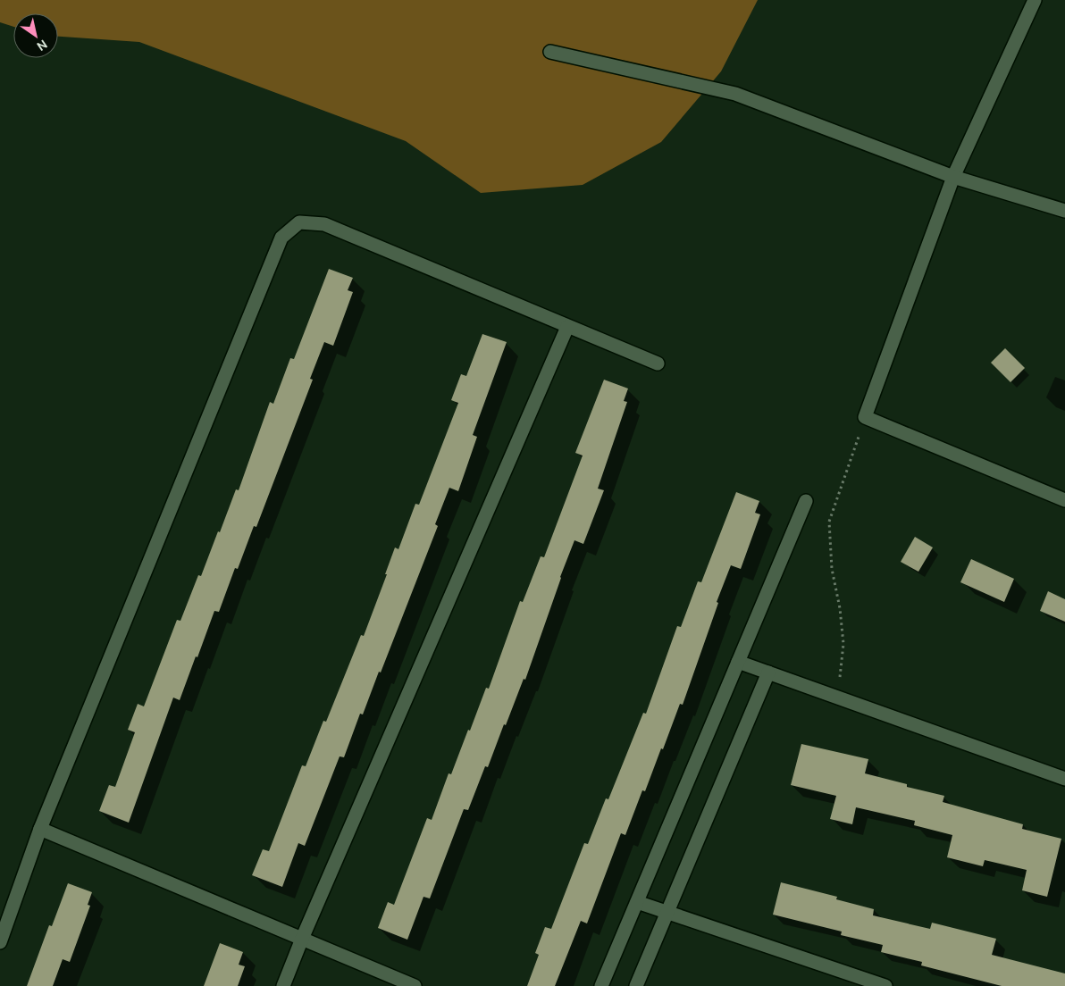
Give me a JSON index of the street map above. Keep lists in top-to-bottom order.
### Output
{
  "north": "bottom right"
}
